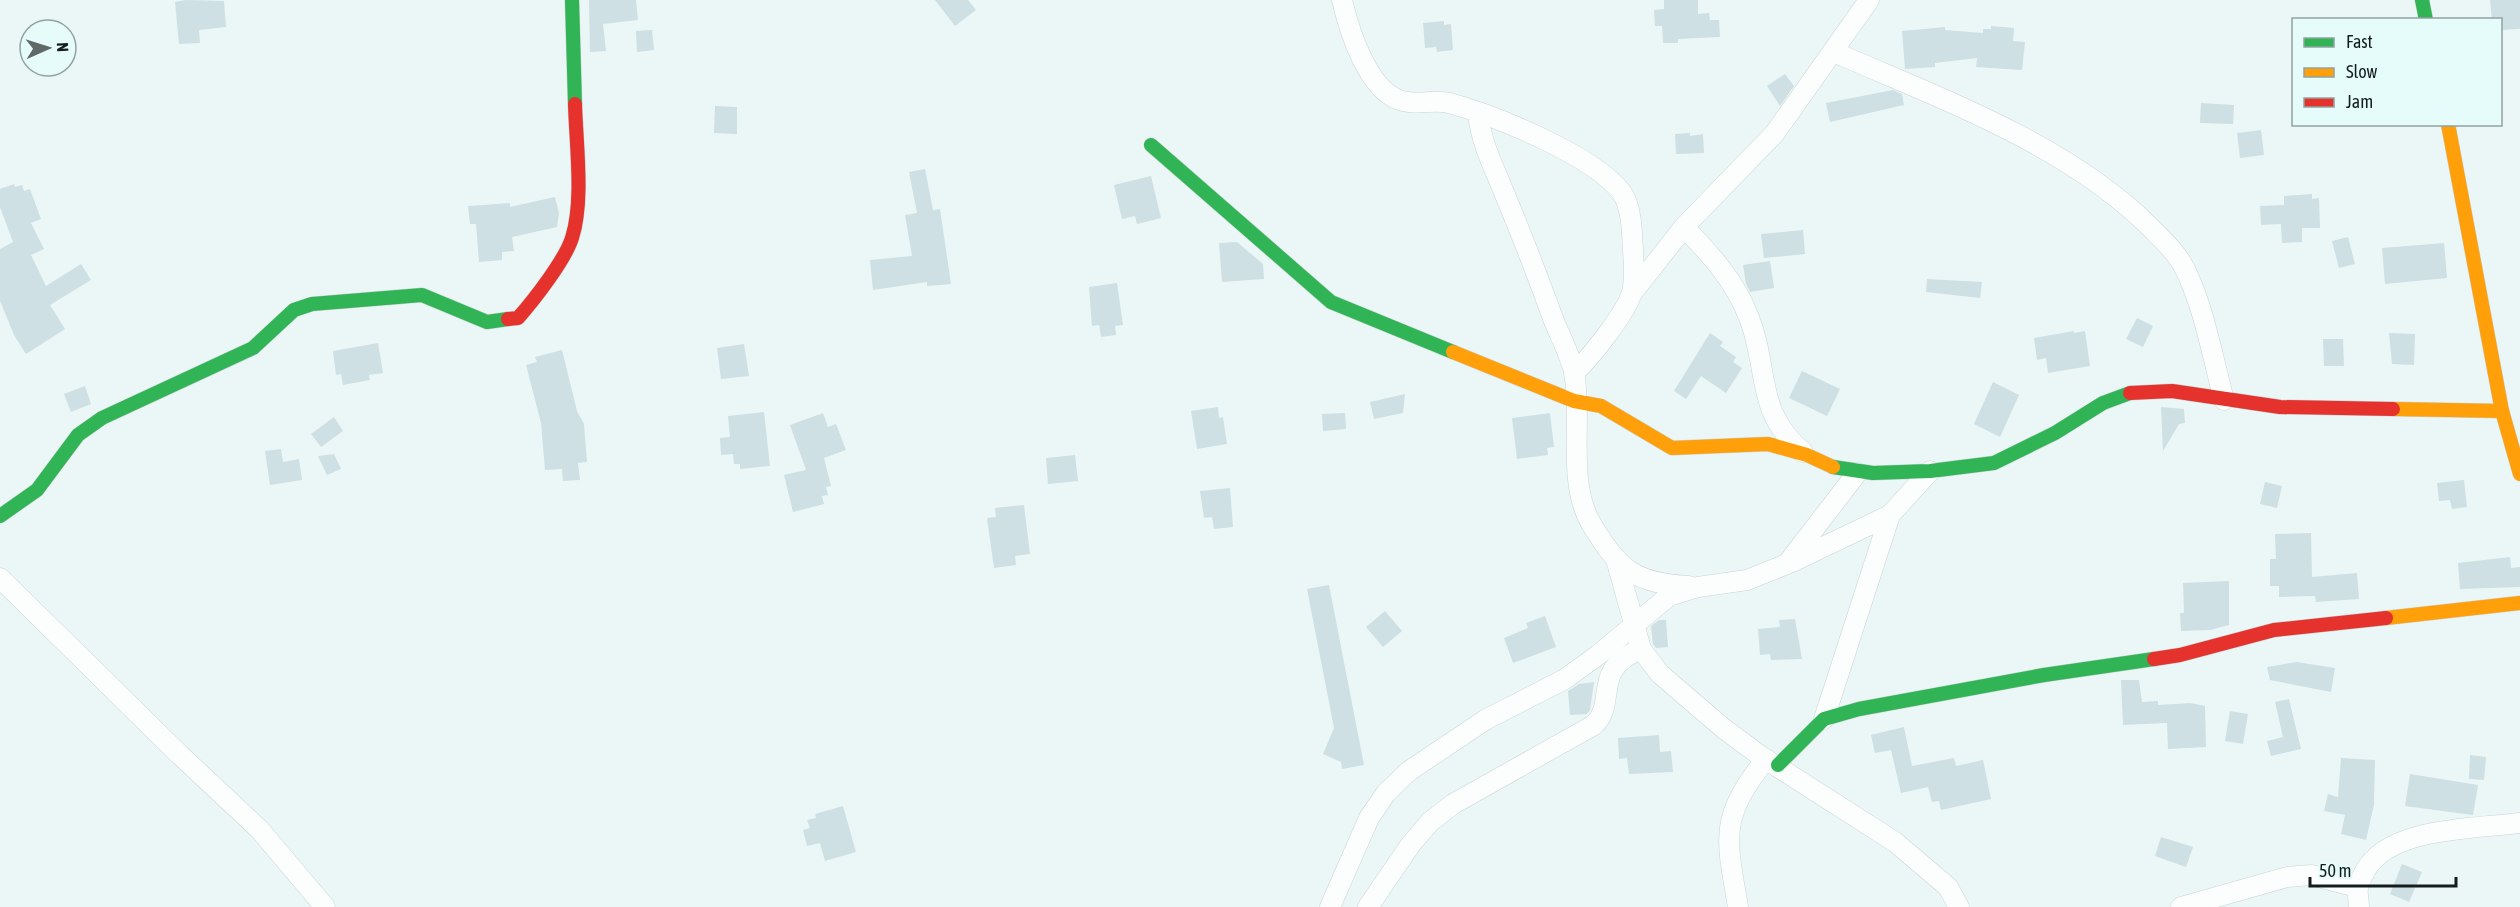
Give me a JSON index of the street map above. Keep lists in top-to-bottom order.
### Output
{
  "legend": ["Fast", "Slow", "Jam"],
  "scale_bar": "50 m",
  "north": "right"
}
